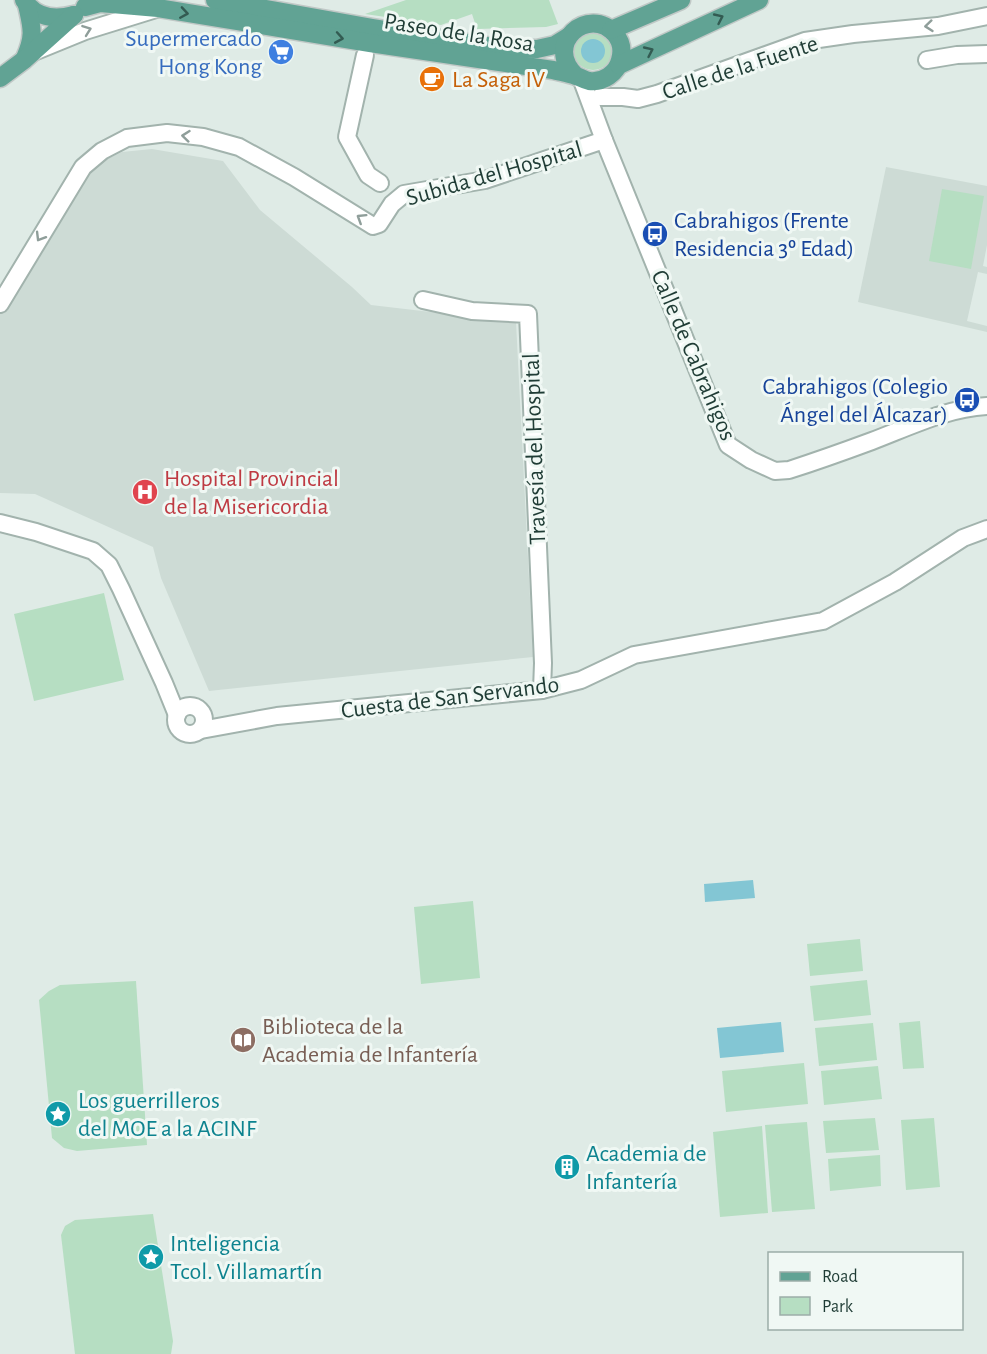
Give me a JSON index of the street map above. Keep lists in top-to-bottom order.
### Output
{
  "streets": {
    "main road": ["Paseo de la Rosa"],
    "street": [
      "Calle de la Fuente",
      "Subida del Hospital",
      "Calle de Cabrahigos",
      "Travesía del Hospital",
      "Cuesta de San Servando"
    ]
  },
  "crossings": [
    ["Paseo de la Rosa", "Calle de la Fuente"],
    ["Paseo de la Rosa", "Calle de Cabrahigos"],
    ["Calle de la Fuente", "Calle de Cabrahigos"],
    ["Subida del Hospital", "Calle de Cabrahigos"],
    ["Travesía del Hospital", "Cuesta de San Servando"]
  ],
  "one_way": ["Calle de la Fuente", "Subida del Hospital"],
  "places": {
    "supermarket": ["Supermercado Hong Kong"],
    "cafe": ["La Saga IV"],
    "bus stop": ["Cabrahigos (Frente Residencia 3º Edad)", "Cabrahigos (Colegio Ángel del Álcazar)"],
    "hospital": ["Hospital Provincial de la Misericordia"],
    "library": ["Biblioteca de la Academia de Infantería"],
    "place": ["Los guerrilleros del MOE a la ACINF", "Inteligencia Tcol. Villamartín"],
    "building": ["Academia de Infantería"]
  },
  "legend": ["Road", "Park"]
}
